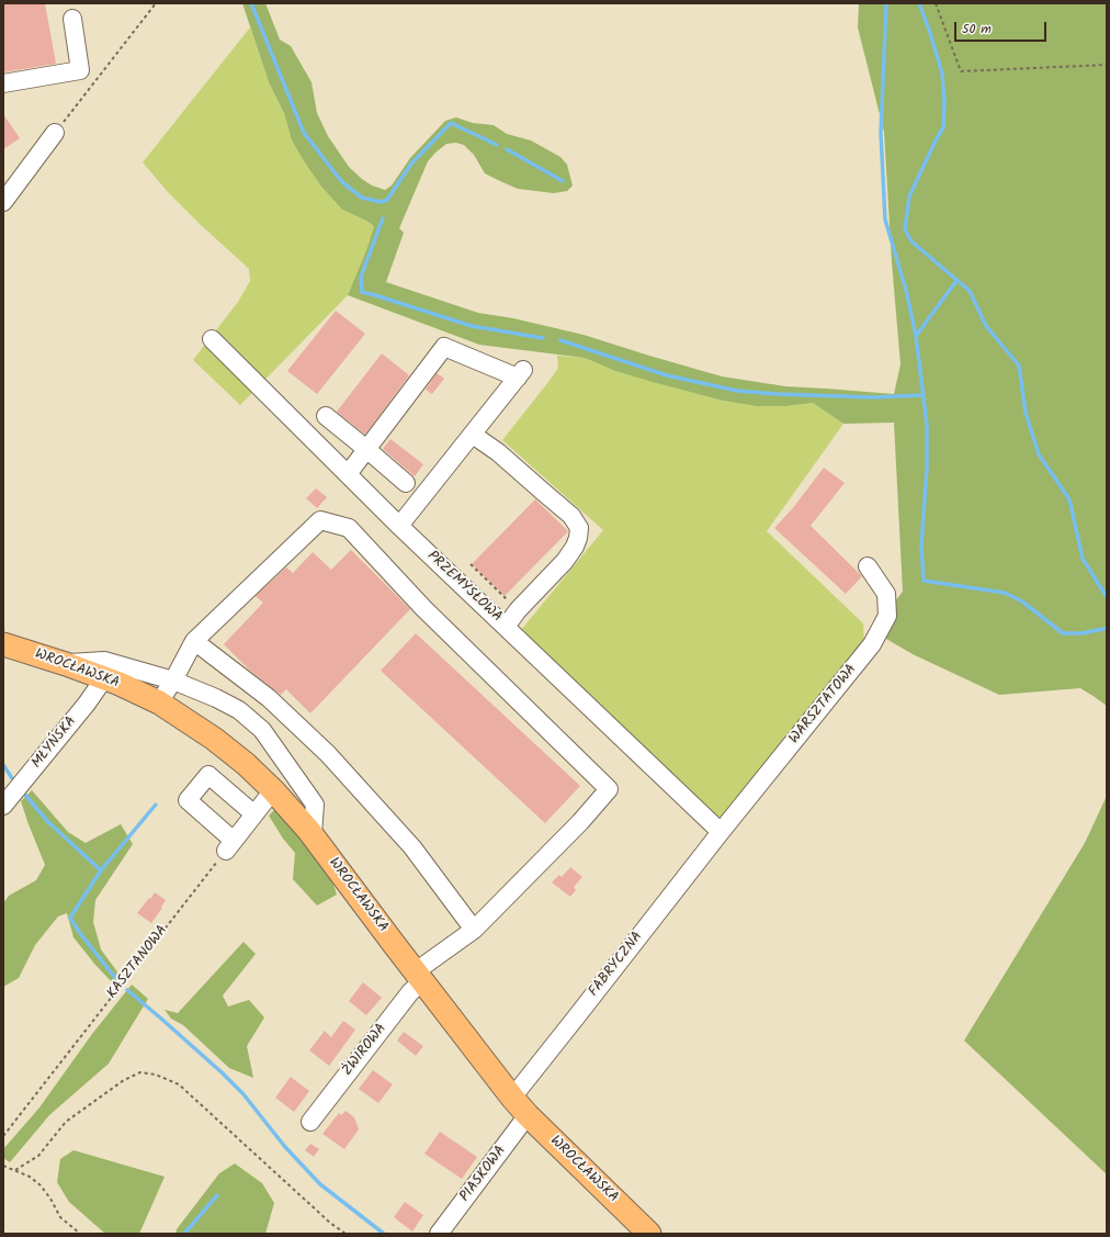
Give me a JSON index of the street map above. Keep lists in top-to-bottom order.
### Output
{
  "streets": {
    "main road": ["WROCŁAWSKA"],
    "street": [
      "PRZEMYSŁOWA",
      "WARSZTATOWA",
      "MŁYŃSKA",
      "FABRYCZNA",
      "ŻWIROWA",
      "PIASKOWA"
    ],
    "path": ["KASZTANOWA"]
  },
  "crossings": [
    ["PRZEMYSŁOWA", "WARSZTATOWA"],
    ["PRZEMYSŁOWA", "FABRYCZNA"],
    ["WROCŁAWSKA", "MŁYŃSKA"],
    ["WROCŁAWSKA", "FABRYCZNA"],
    ["WROCŁAWSKA", "ŻWIROWA"],
    ["WROCŁAWSKA", "PIASKOWA"],
    ["WARSZTATOWA", "FABRYCZNA"]
  ],
  "scale_bar": "50 m"
}
